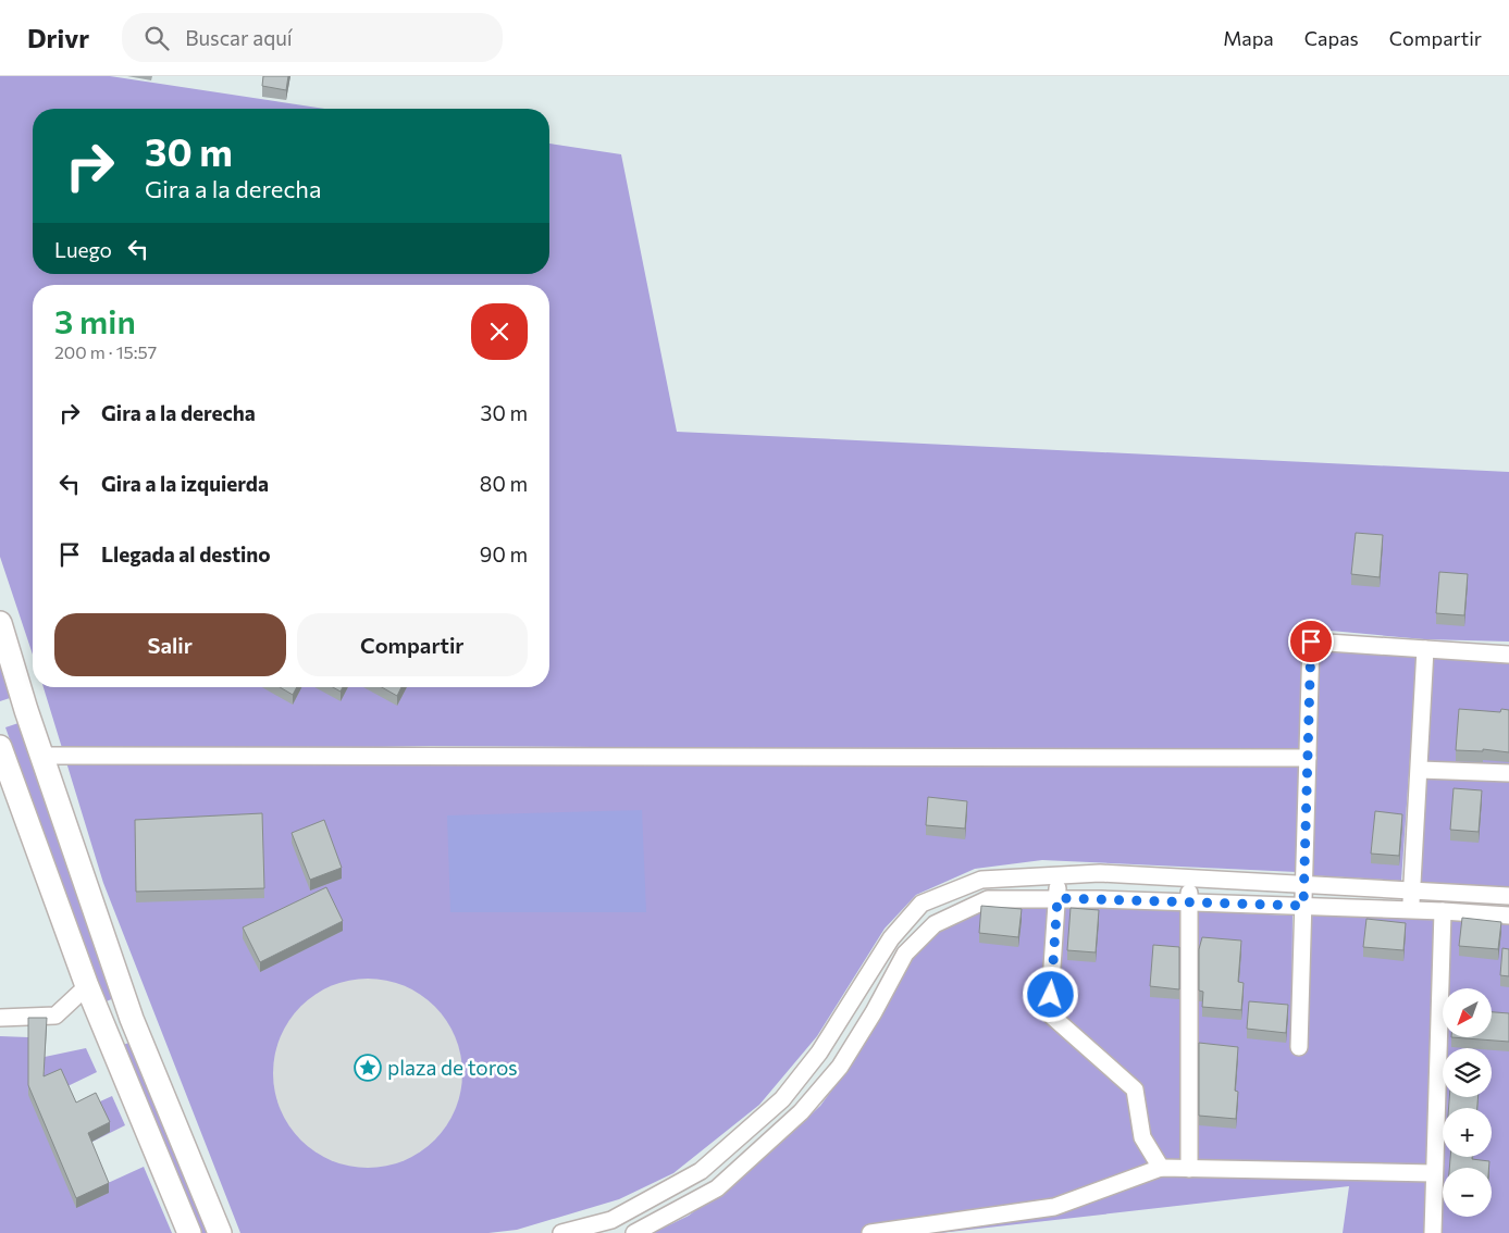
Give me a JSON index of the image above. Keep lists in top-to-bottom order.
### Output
{
  "places": {
    "place": ["plaza de toros"]
  },
  "north": "bottom left",
  "page": {
    "header": "Drivr",
    "search": "Buscar aquí",
    "nav": ["Mapa", "Capas", "Compartir"],
    "turn": ["30 m", "Gira a la derecha"],
    "then": "Luego",
    "heading": ["3 min", "200 m · 15:57"],
    "list": [
      {
        "name": "Gira a la derecha",
        "value": "30 m"
      },
      {
        "name": "Gira a la izquierda",
        "value": "80 m"
      },
      {
        "name": "Llegada al destino",
        "value": "90 m"
      }
    ],
    "buttons": ["Salir", "Compartir"],
    "map_buttons": ["+", "−"]
  }
}
